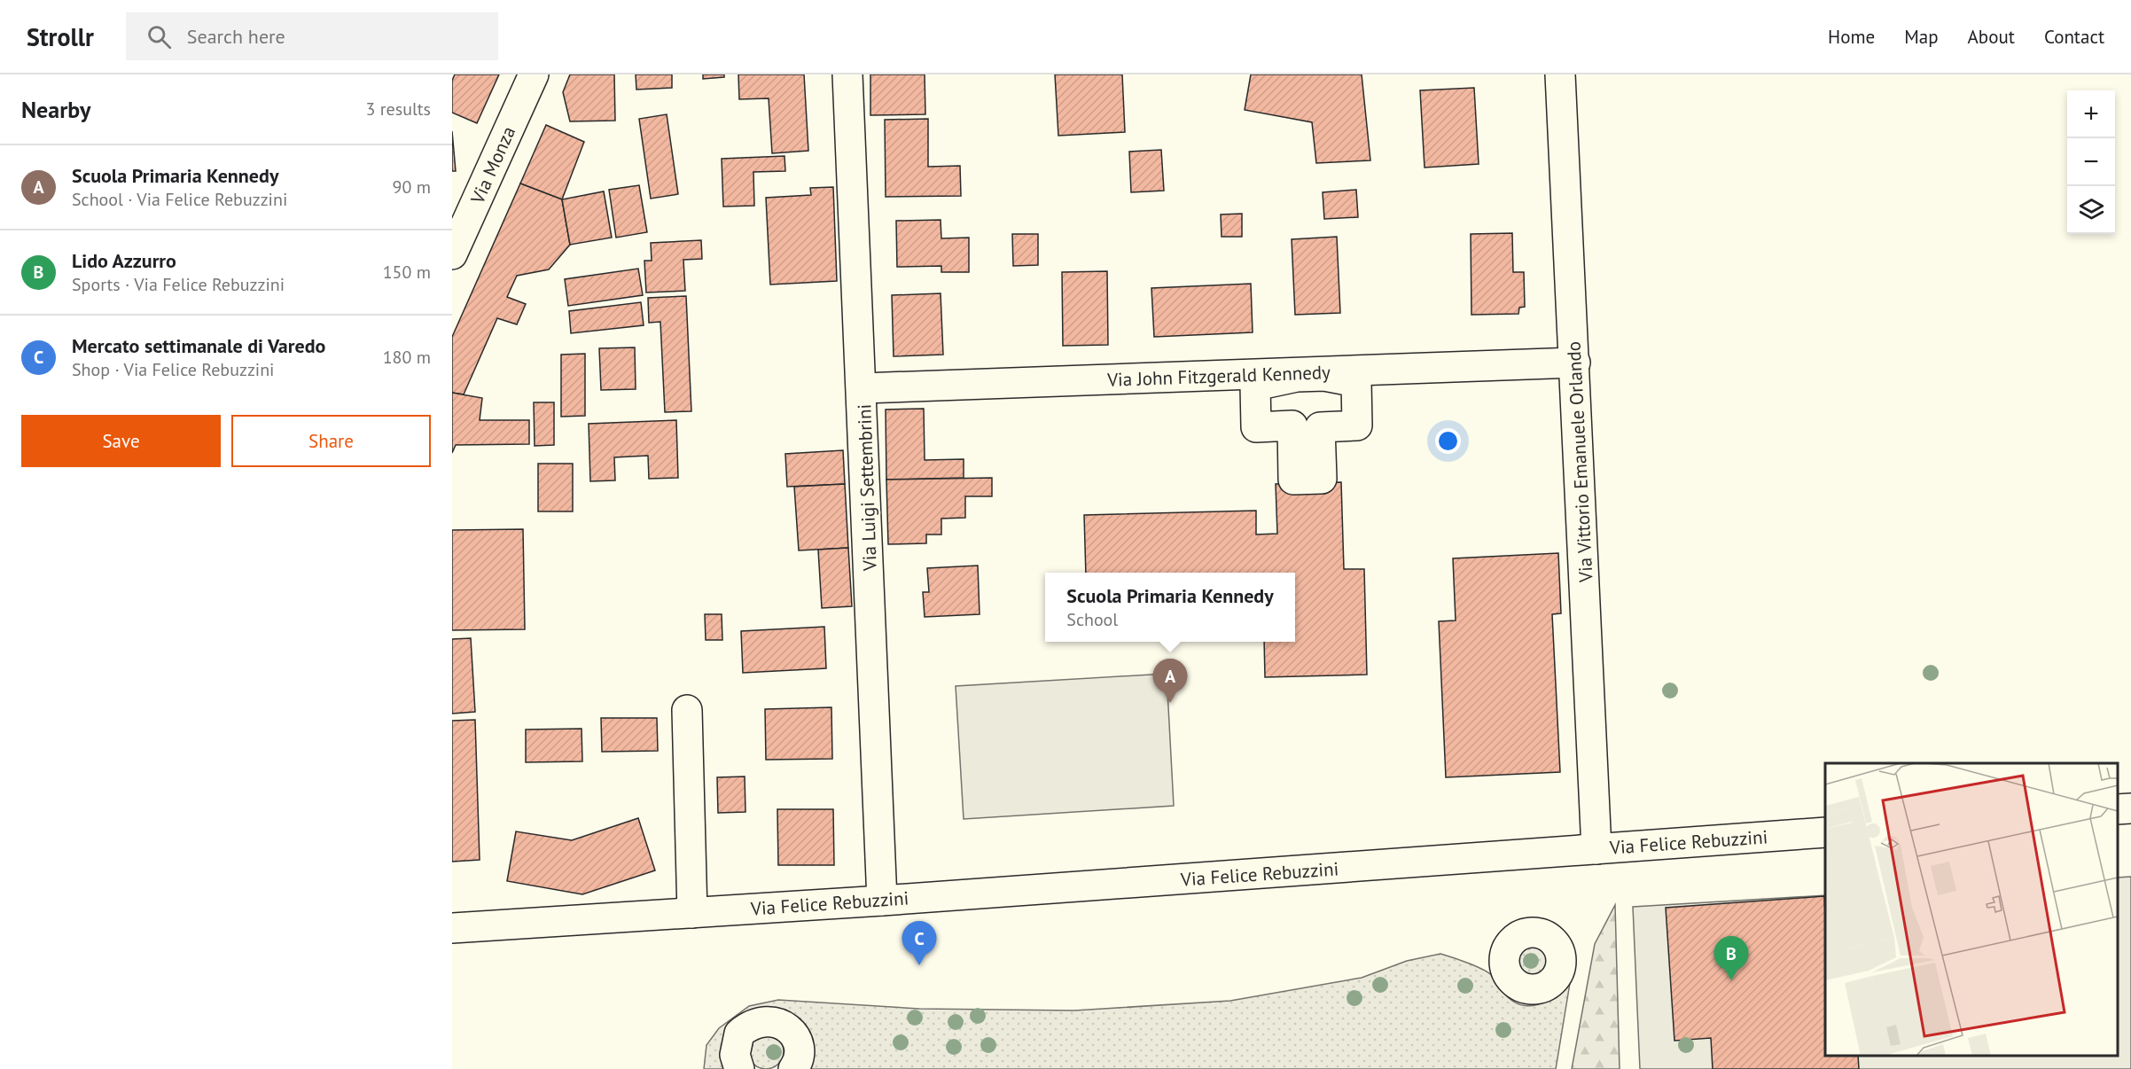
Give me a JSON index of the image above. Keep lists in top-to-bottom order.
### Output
{
  "streets": {
    "street": [
      "Via Monza",
      "Via John Fitzgerald Kennedy",
      "Via Vittorio Emanuele Orlando",
      "Via Luigi Settembrini",
      "Via Felice Rebuzzini"
    ]
  },
  "crossings": [
    ["Via John Fitzgerald Kennedy", "Via Vittorio Emanuele Orlando"],
    ["Via John Fitzgerald Kennedy", "Via Luigi Settembrini"],
    ["Via Vittorio Emanuele Orlando", "Via Felice Rebuzzini"],
    ["Via Luigi Settembrini", "Via Felice Rebuzzini"]
  ],
  "page": {
    "header": "Strollr",
    "search": "Search here",
    "nav": [
      "Home",
      "Map",
      "About",
      "Contact"
    ],
    "heading": ["Nearby", "3 results"],
    "map_buttons": ["+", "−"],
    "list": [
      {
        "mark": "A",
        "name": "Scuola Primaria Kennedy",
        "note": "School · Via Felice Rebuzzini",
        "value": "90 m"
      },
      {
        "mark": "B",
        "name": "Lido Azzurro",
        "note": "Sports · Via Felice Rebuzzini",
        "value": "150 m"
      },
      {
        "mark": "C",
        "name": "Mercato settimanale di Varedo",
        "note": "Shop · Via Felice Rebuzzini",
        "value": "180 m"
      }
    ],
    "buttons": ["Save", "Share"],
    "popup": ["Scuola Primaria Kennedy", "School"],
    "pins": ["A", "C", "B"]
  }
}
